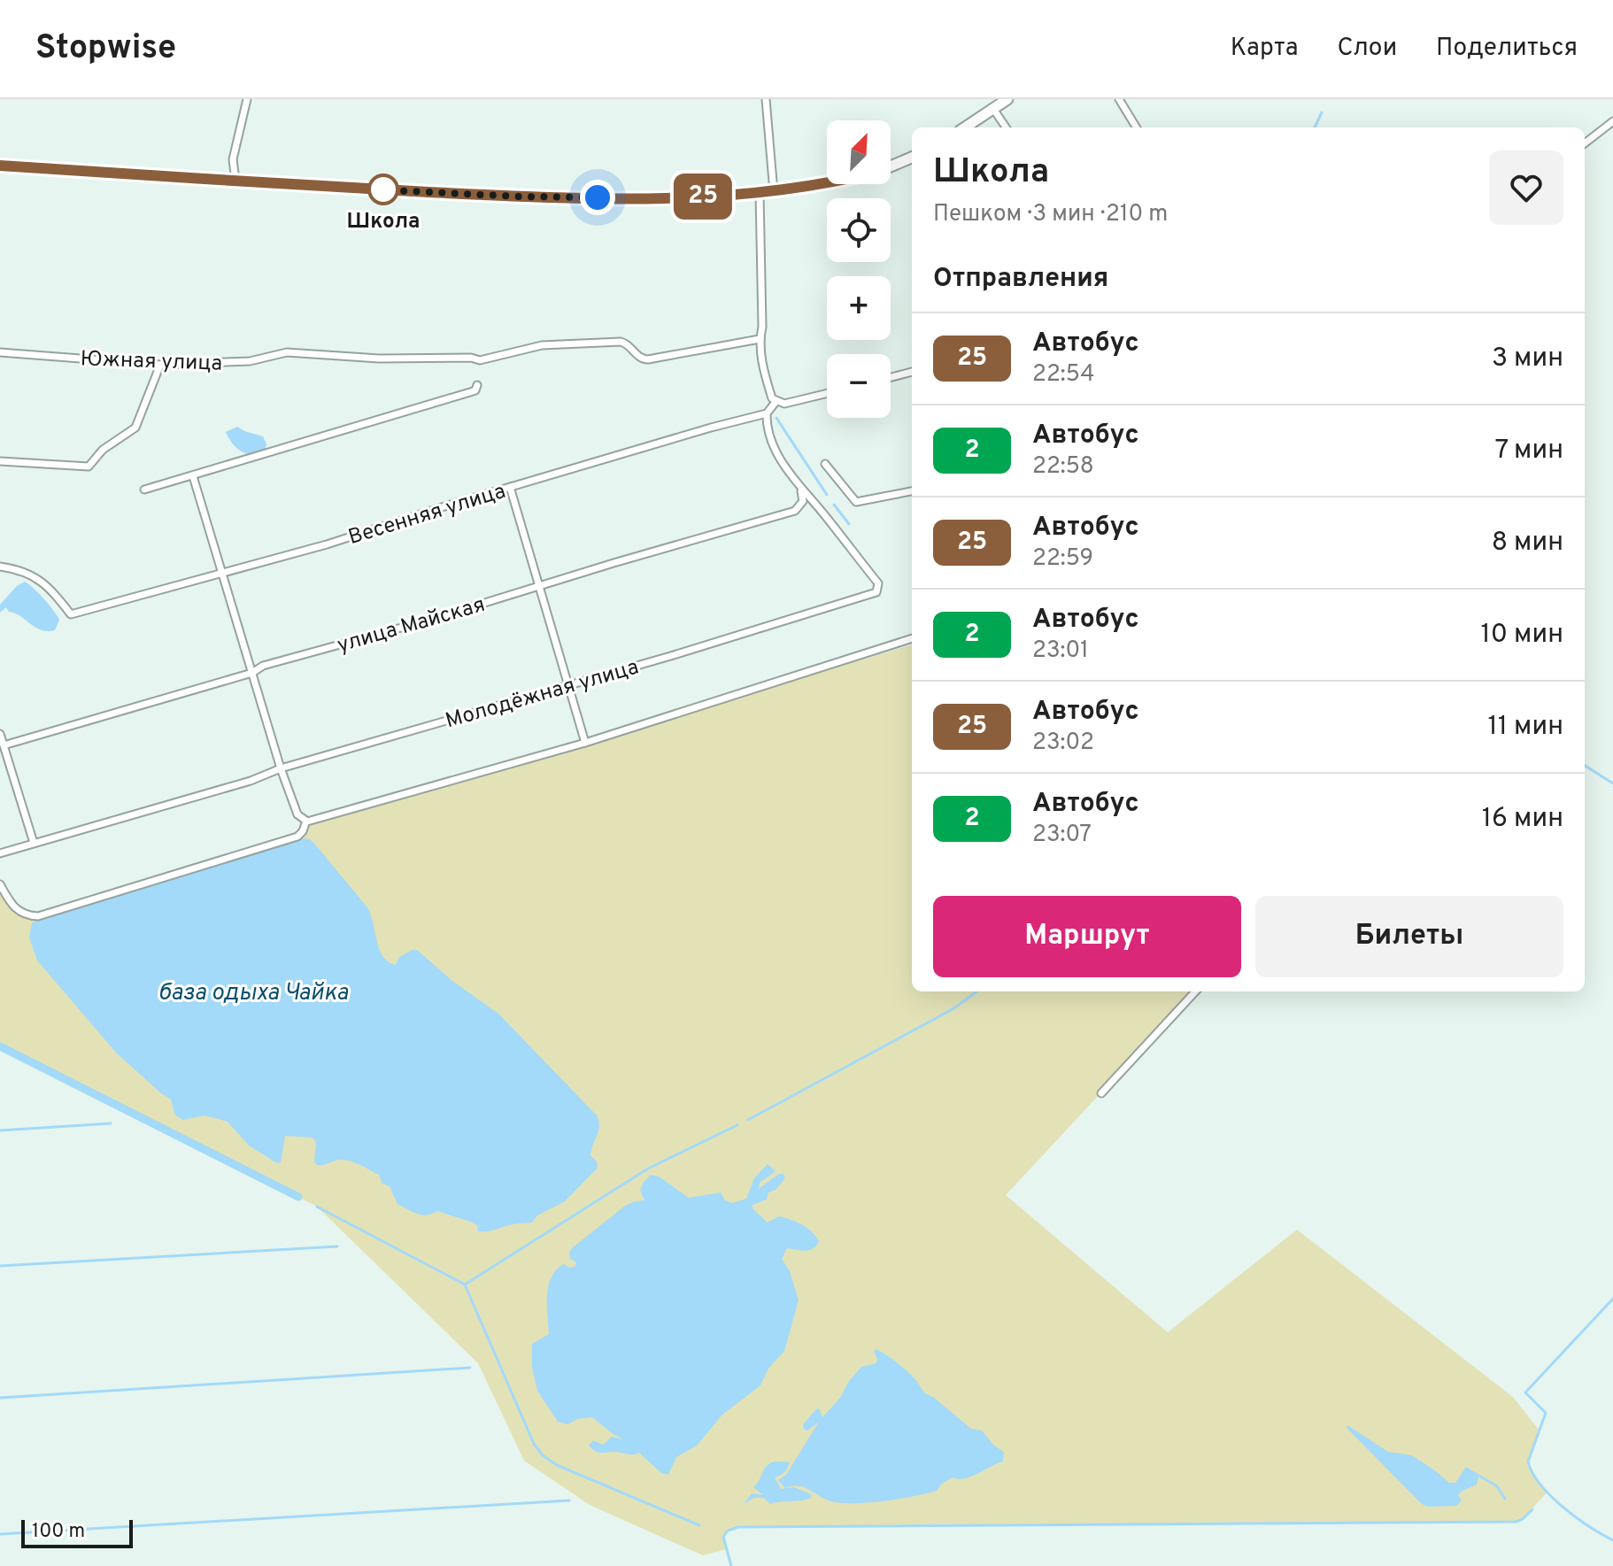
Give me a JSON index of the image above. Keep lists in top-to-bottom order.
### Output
{
  "streets": {
    "street": [
      "Южная улица",
      "Весенняя улица",
      "улица Майская",
      "Молодёжная улица"
    ]
  },
  "crossings": [
    ["Весенняя улица", "Молодёжная улица"],
    ["улица Майская", "Молодёжная улица"]
  ],
  "water": ["база одыха Чайка"],
  "places": ["Школа"],
  "lines": ["bus line 25"],
  "scale_bar": "100 m",
  "north": "top right",
  "page": {
    "header": "Stopwise",
    "nav": ["Карта", "Слои", "Поделиться"],
    "on_map": "25",
    "map_buttons": ["+", "−"],
    "heading": [
      ["Школа", "Пешком · 3 мин · 210 m"],
      "Отправления"
    ],
    "list": [
      {
        "mark": "25",
        "name": "Автобус",
        "note": "22:54",
        "value": "3 мин"
      },
      {
        "mark": "2",
        "name": "Автобус",
        "note": "22:58",
        "value": "7 мин"
      },
      {
        "mark": "25",
        "name": "Автобус",
        "note": "22:59",
        "value": "8 мин"
      },
      {
        "mark": "2",
        "name": "Автобус",
        "note": "23:01",
        "value": "10 мин"
      },
      {
        "mark": "25",
        "name": "Автобус",
        "note": "23:02",
        "value": "11 мин"
      },
      {
        "mark": "2",
        "name": "Автобус",
        "note": "23:07",
        "value": "16 мин"
      }
    ],
    "buttons": ["Маршрут", "Билеты"],
    "scale": "100 m"
  }
}
